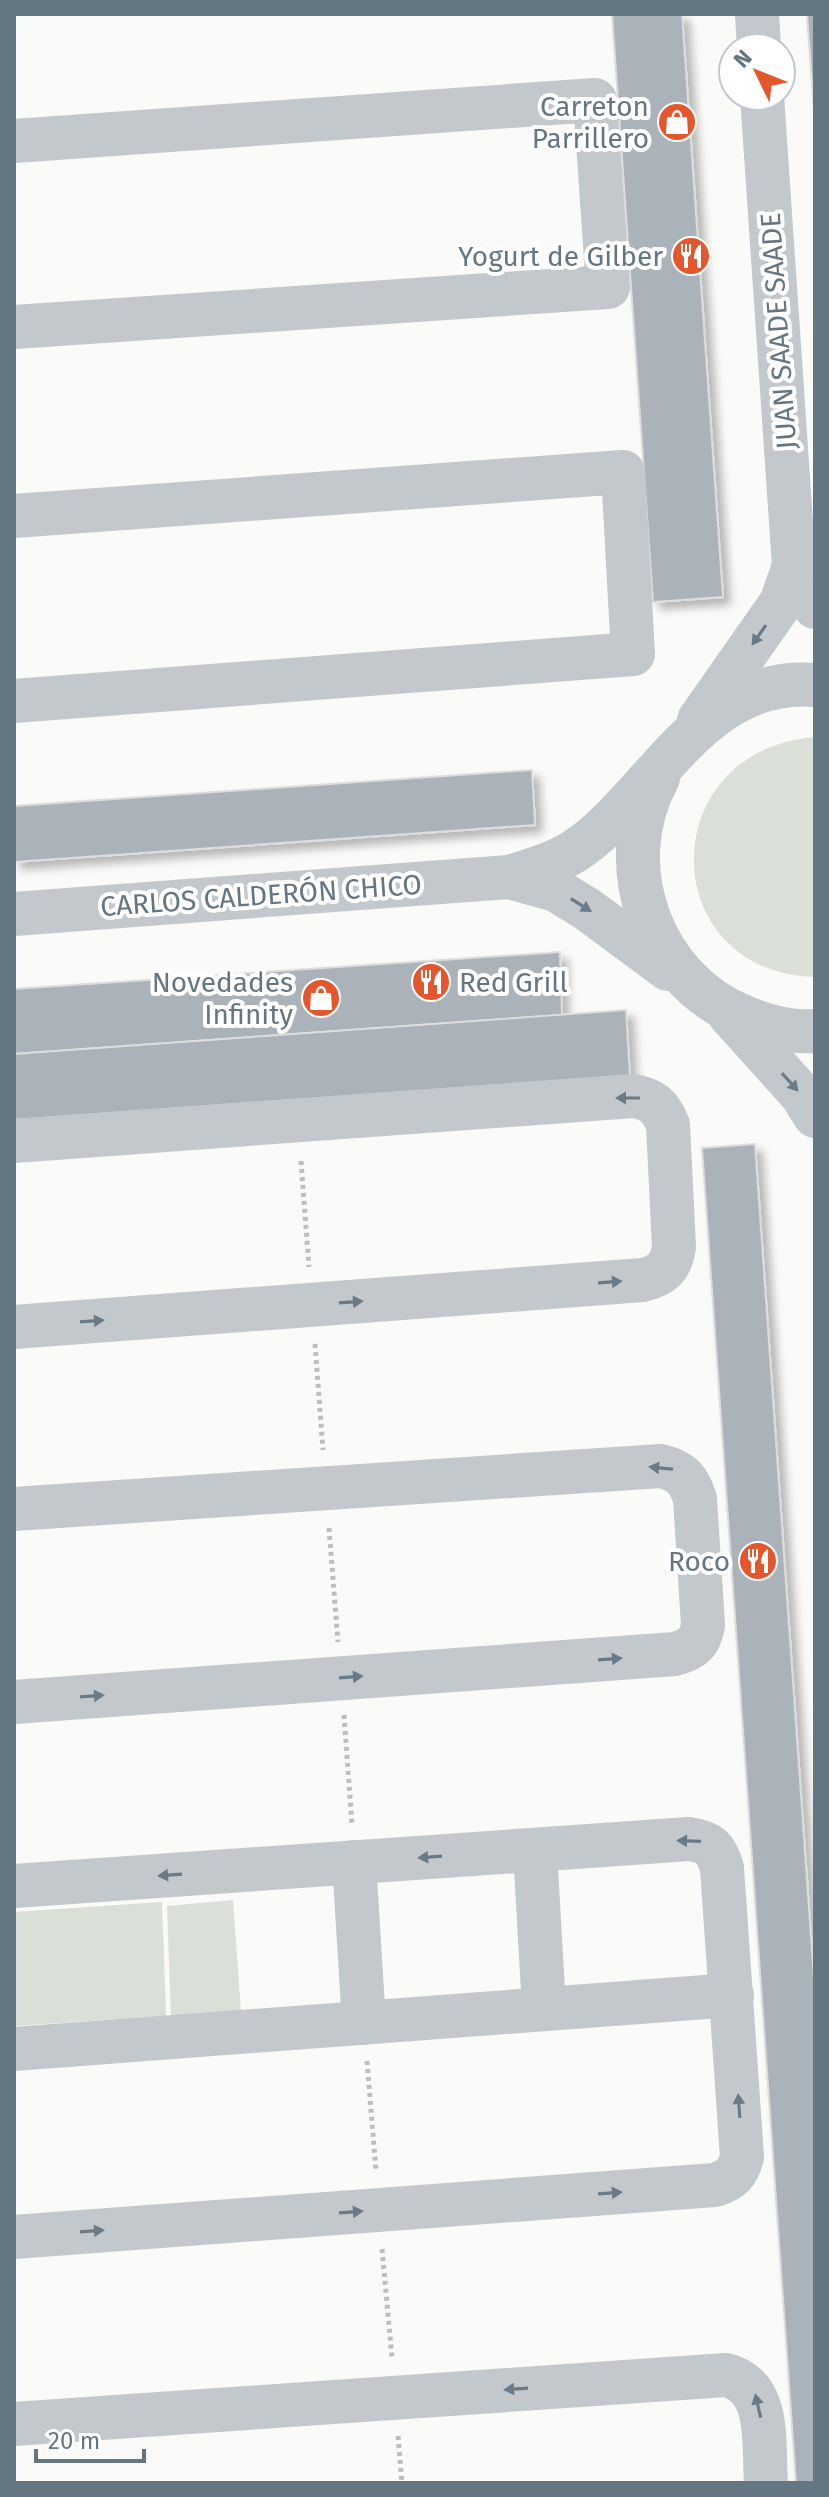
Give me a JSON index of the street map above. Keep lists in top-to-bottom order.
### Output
{
  "streets": {
    "street": ["JUAN SAADE SAADE", "CARLOS CALDERÓN CHICO"]
  },
  "places": {
    "shop": ["Carreton Parrillero", "Novedades Infinity"],
    "restaurant": ["Yogurt de Gilber", "Red Grill", "Roco"]
  },
  "scale_bar": "20 m",
  "north": "top left"
}
